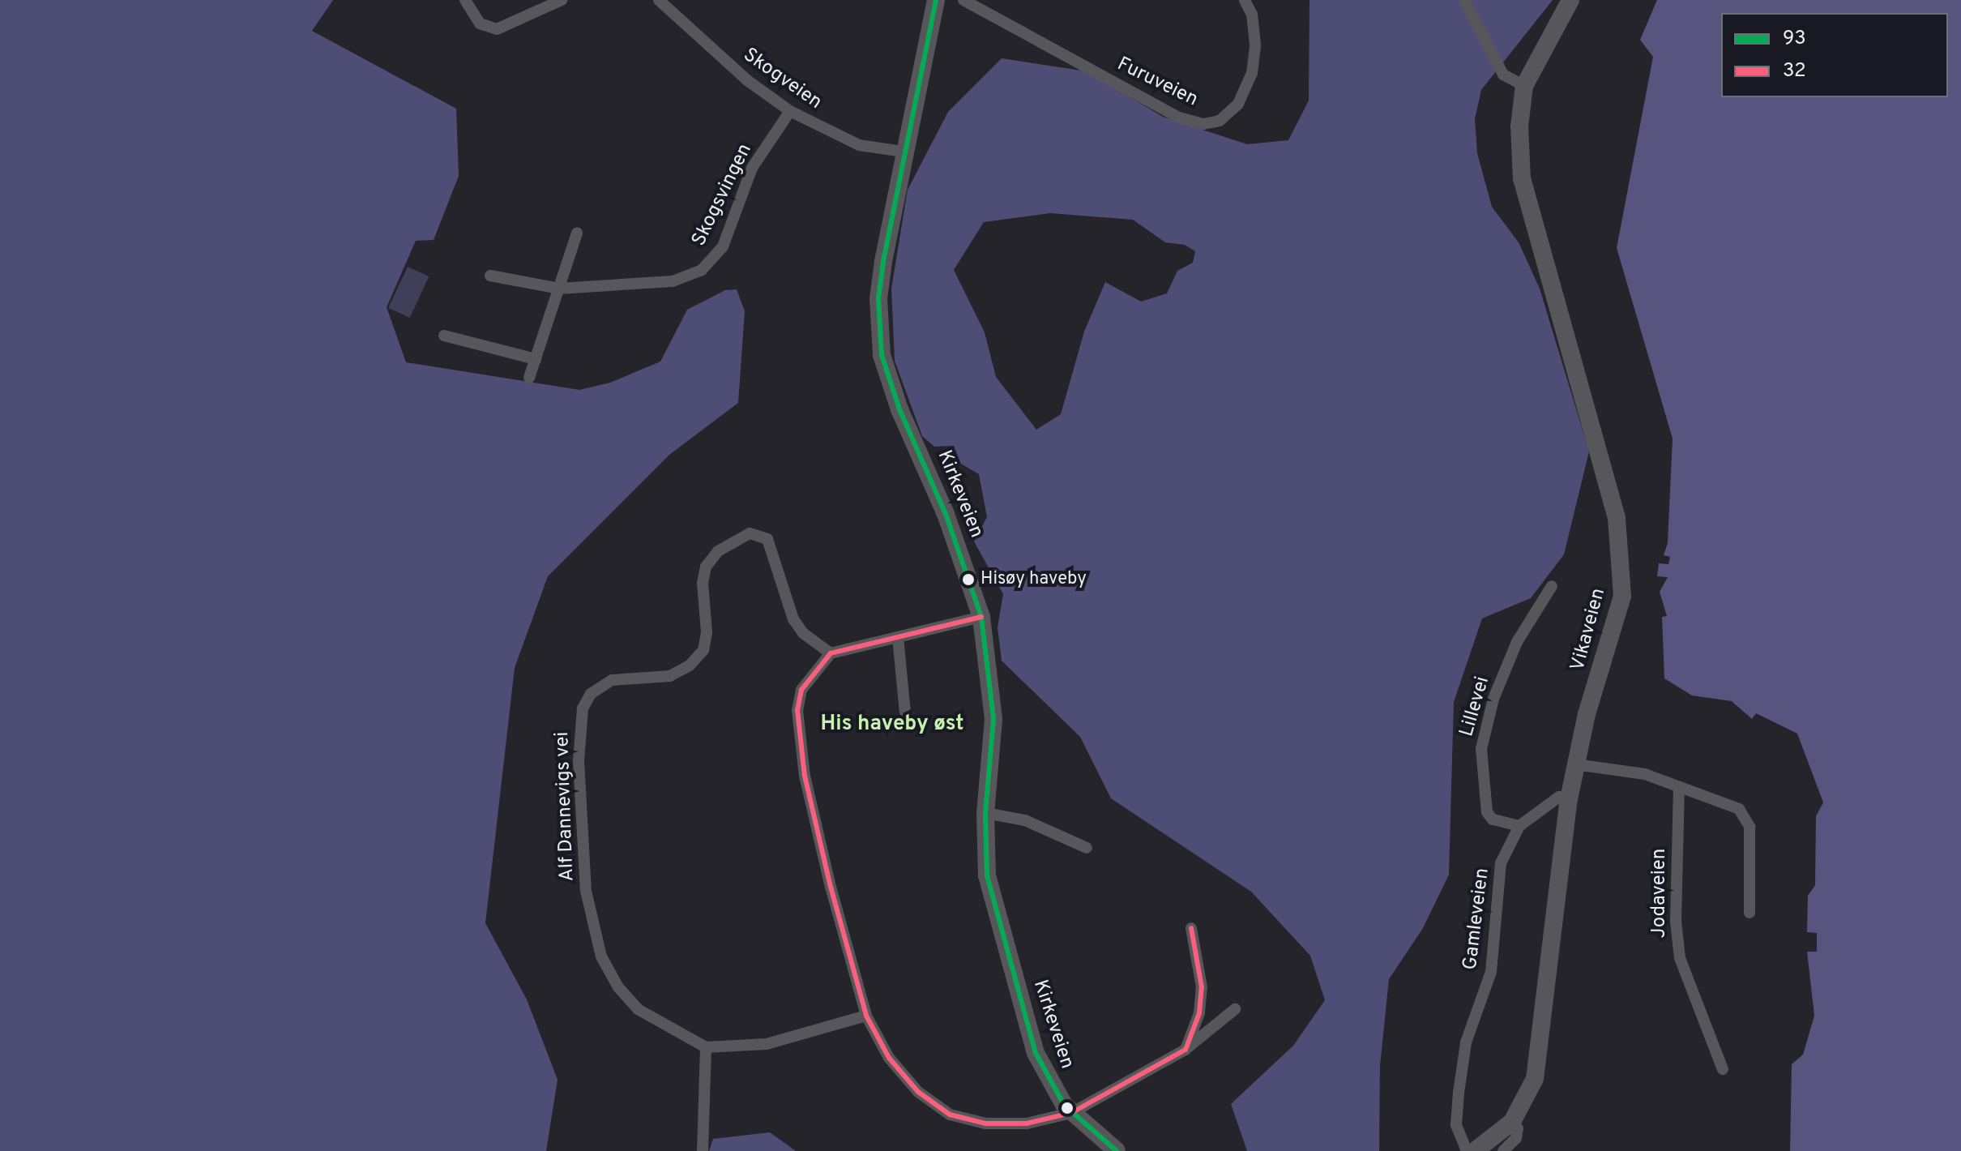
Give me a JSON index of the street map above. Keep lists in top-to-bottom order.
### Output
{
  "streets": {
    "main road": ["Kirkeveien", "Vikaveien"],
    "street": [
      "Skogveien",
      "Furuveien",
      "Skogsvingen",
      "Lillevei",
      "Alf Dannevigs vei",
      "Jodaveien",
      "Gamleveien"
    ]
  },
  "crossings": [
    ["Skogveien", "Skogsvingen"],
    ["Skogveien", "Kirkeveien"],
    ["Vikaveien", "Gamleveien"],
    ["Lillevei", "Gamleveien"]
  ],
  "districts": ["His haveby øst"],
  "places": ["Hisøy haveby"],
  "lines": ["transit line 93", "transit line 32"],
  "legend": ["93", "32"]
}
